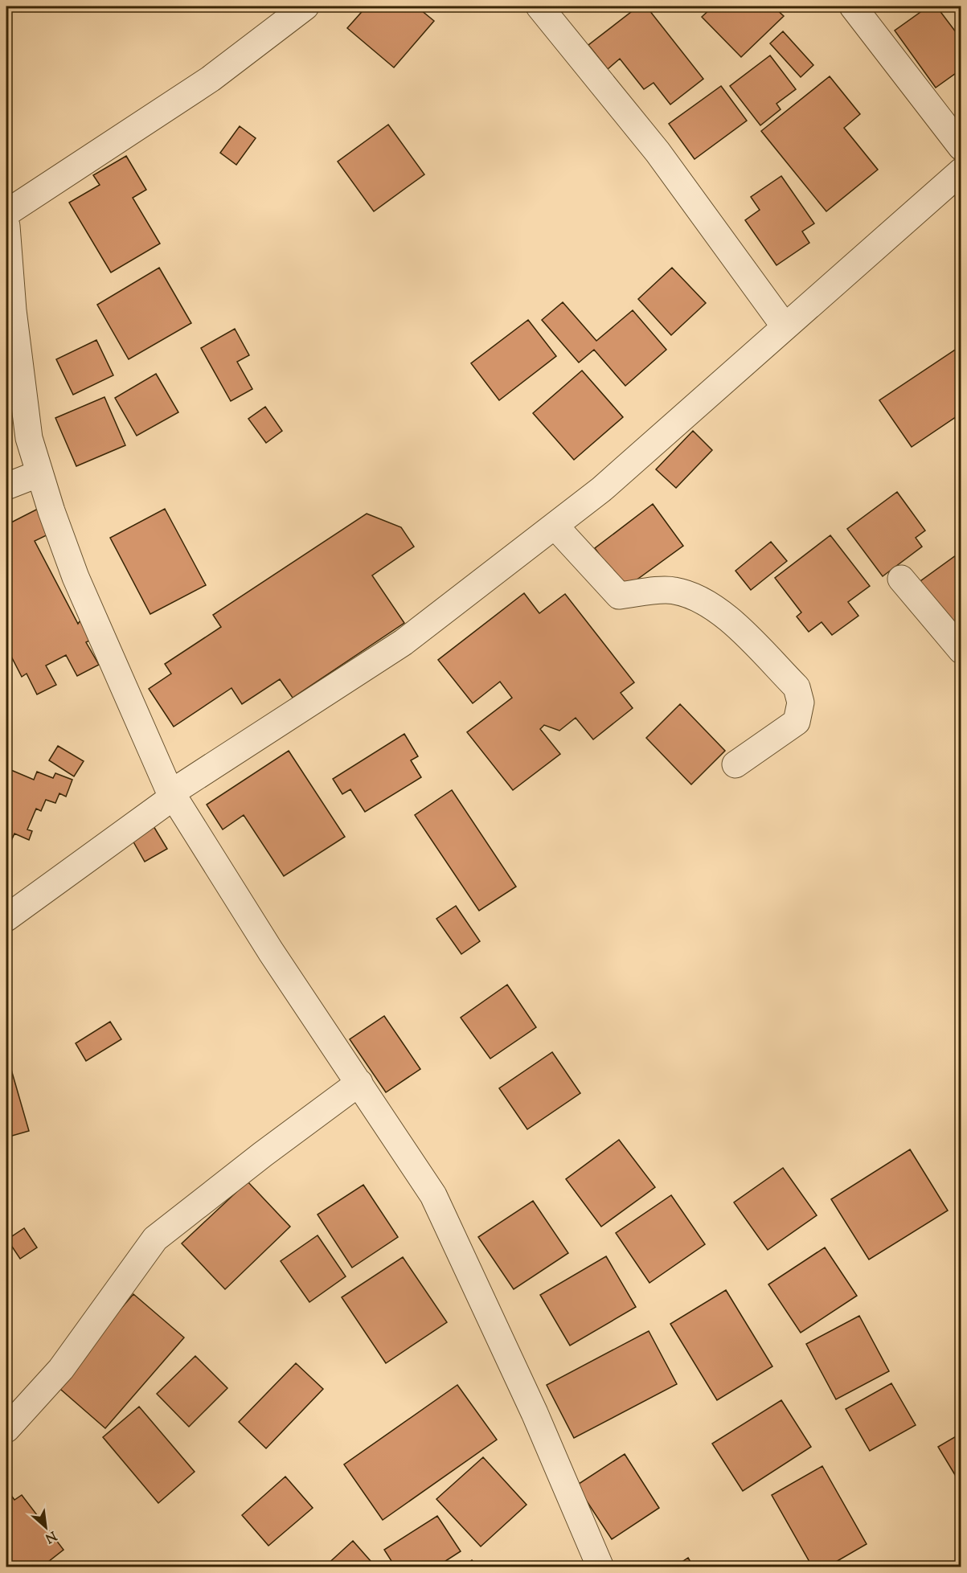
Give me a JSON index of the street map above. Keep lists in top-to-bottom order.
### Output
{
  "north": "bottom right"
}
